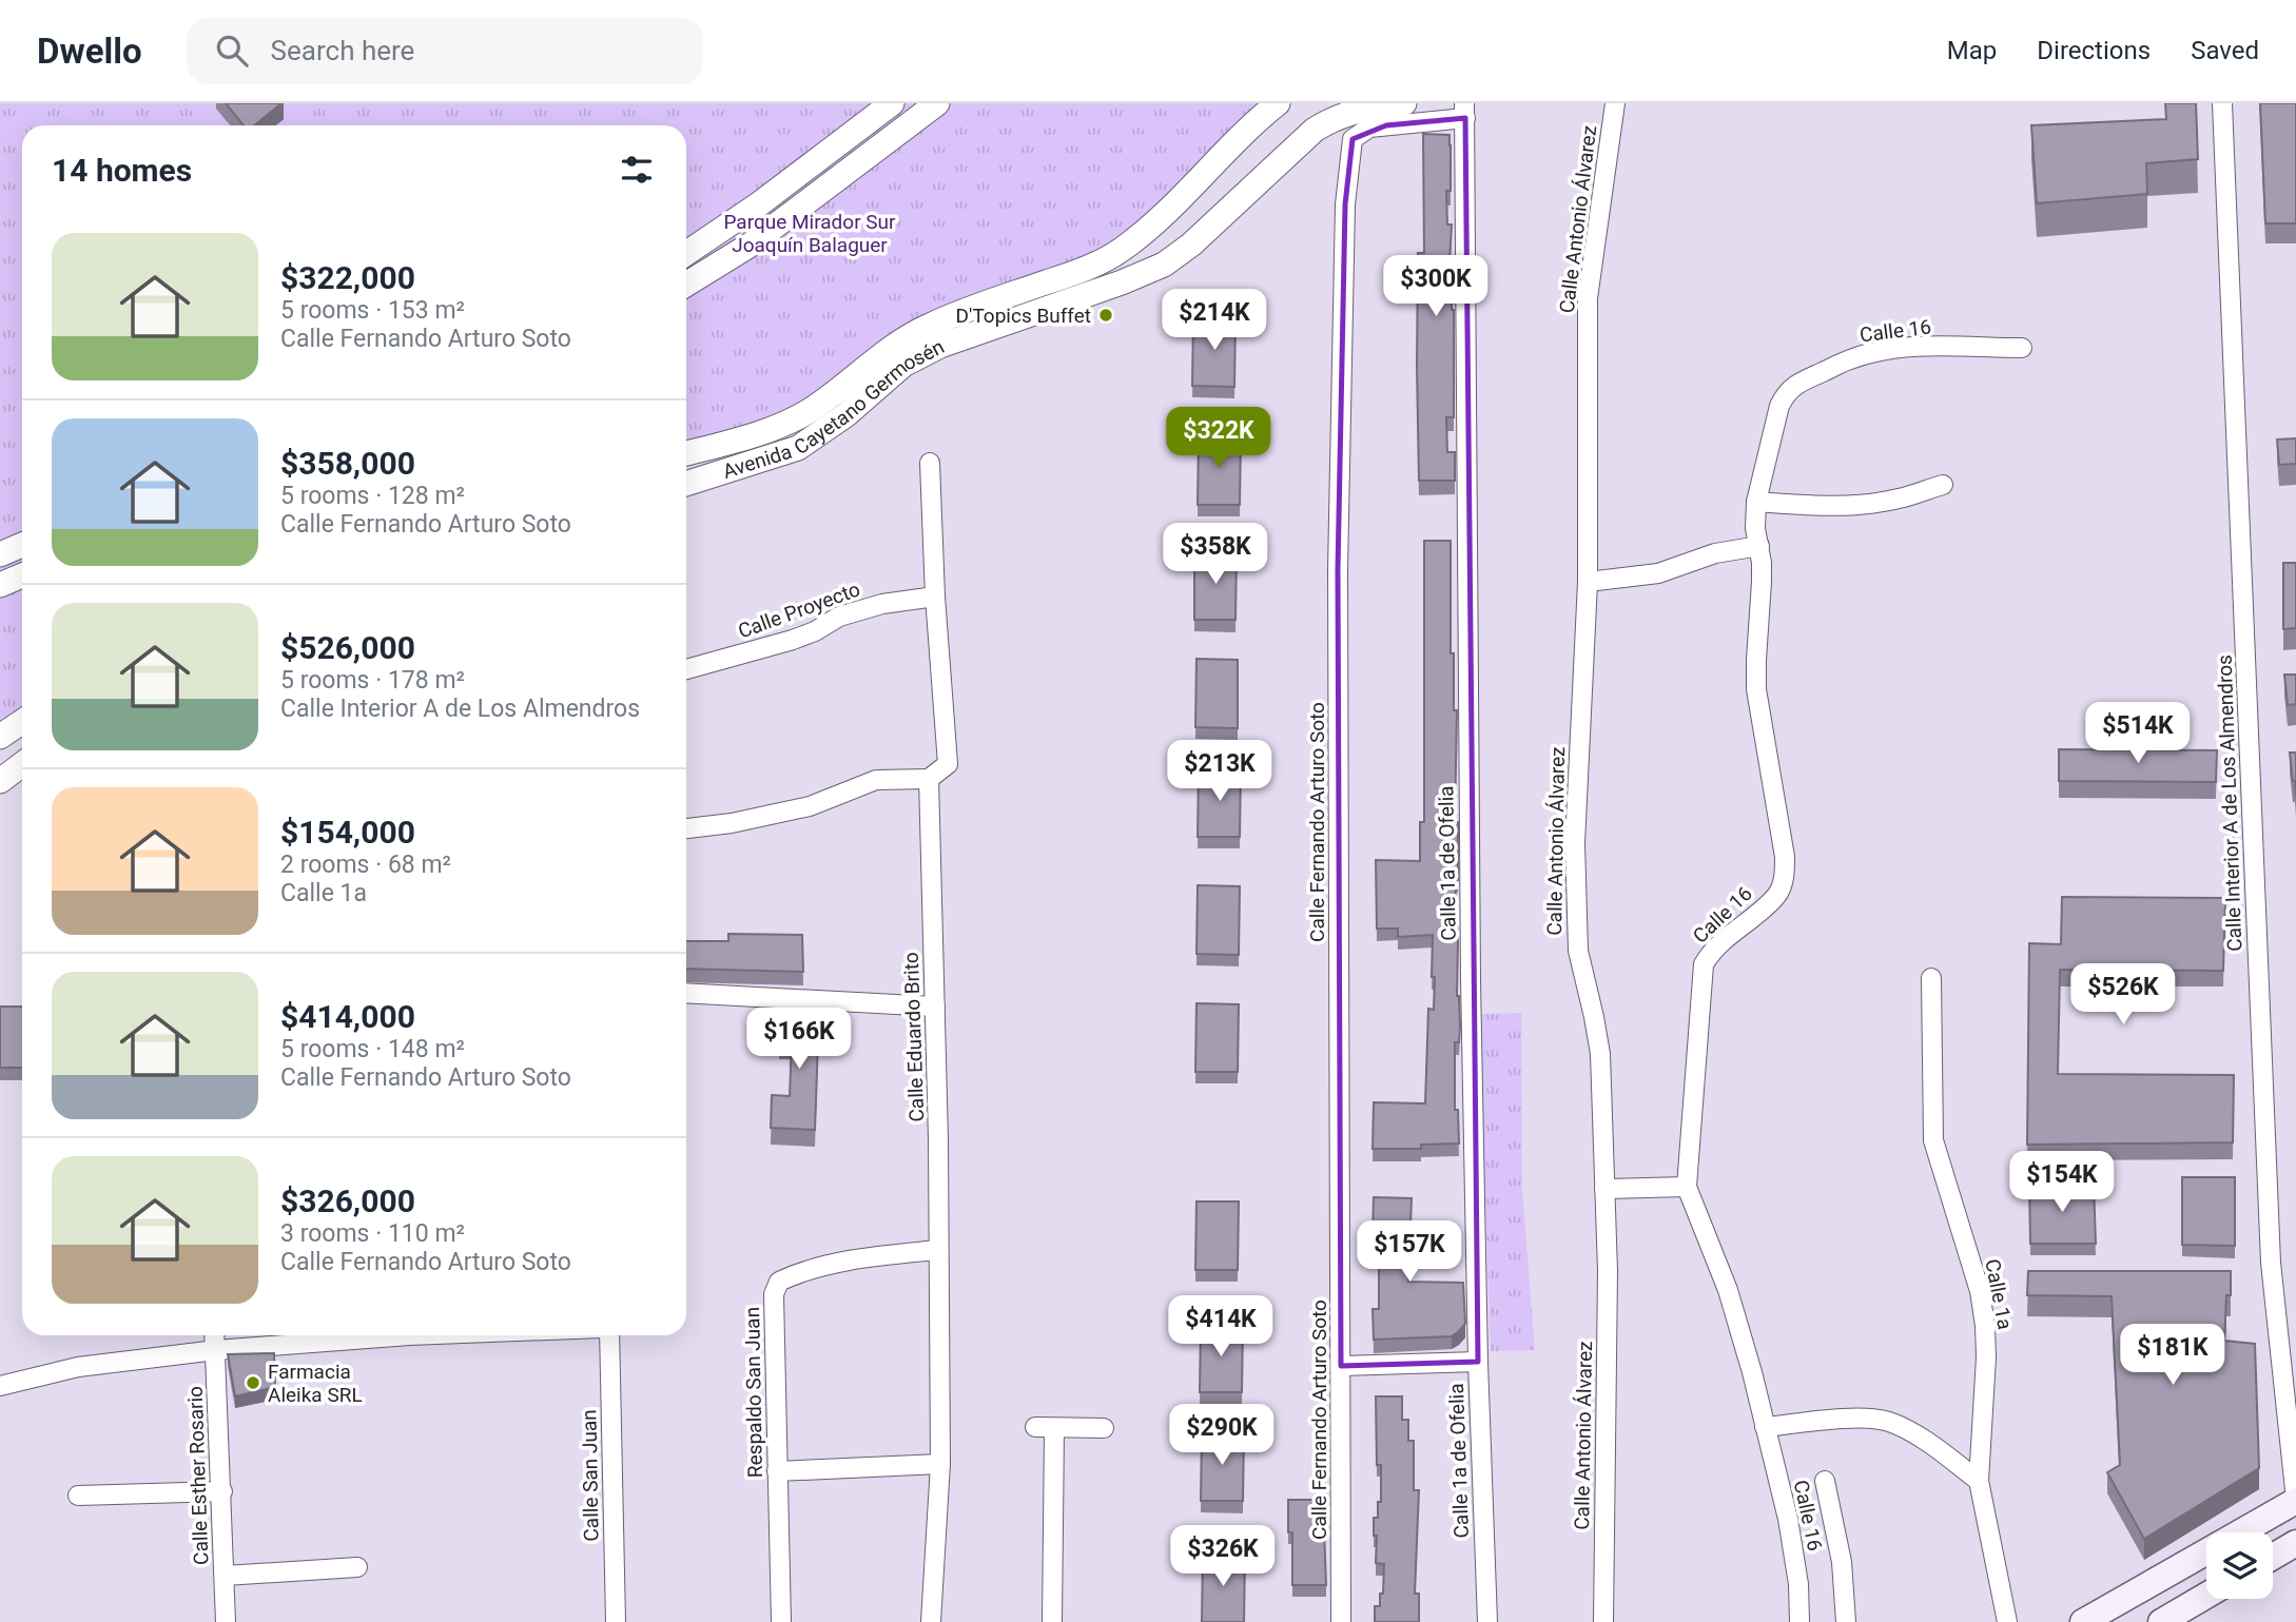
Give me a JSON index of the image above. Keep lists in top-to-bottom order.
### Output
{
  "streets": {
    "street": [
      "Calle Antonio Álvarez",
      "Calle 16",
      "Avenida Cayetano Germosén",
      "Calle Proyecto",
      "Calle Interior A de Los Almendros",
      "Calle Fernando Arturo Soto",
      "Calle 1a de Ofelia",
      "Calle Eduardo Brito",
      "Calle 1a",
      "Respaldo San Juan",
      "Calle Esther Rosario",
      "Calle San Juan"
    ]
  },
  "crossings": [
    ["Calle Fernando Arturo Soto", "Calle 1a de Ofelia"],
    ["Calle Eduardo Brito", "Respaldo San Juan"]
  ],
  "parks": ["Parque Mirador Sur Joaquín Balaguer"],
  "places": ["D'Topics Buffet", "Farmacia Aleika SRL"],
  "page": {
    "header": "Dwello",
    "search": "Search here",
    "nav": ["Map", "Directions", "Saved"],
    "heading": "14 homes",
    "list": [
      {
        "name": "$322,000",
        "note": "5 rooms · 153 m² · Calle Fernando Arturo Soto"
      },
      {
        "name": "$358,000",
        "note": "5 rooms · 128 m² · Calle Fernando Arturo Soto"
      },
      {
        "name": "$526,000",
        "note": "5 rooms · 178 m² · Calle Interior A de Los Almendros"
      },
      {
        "name": "$154,000",
        "note": "2 rooms · 68 m² · Calle 1a"
      },
      {
        "name": "$414,000",
        "note": "5 rooms · 148 m² · Calle Fernando Arturo Soto"
      },
      {
        "name": "$326,000",
        "note": "3 rooms · 110 m² · Calle Fernando Arturo Soto"
      }
    ],
    "price": [
      "$300K",
      "$214K",
      "$322K",
      "$358K",
      "$514K",
      "$213K",
      "$526K",
      "$166K",
      "$154K",
      "$157K",
      "$414K",
      "$181K",
      "$290K",
      "$326K"
    ]
  }
}
